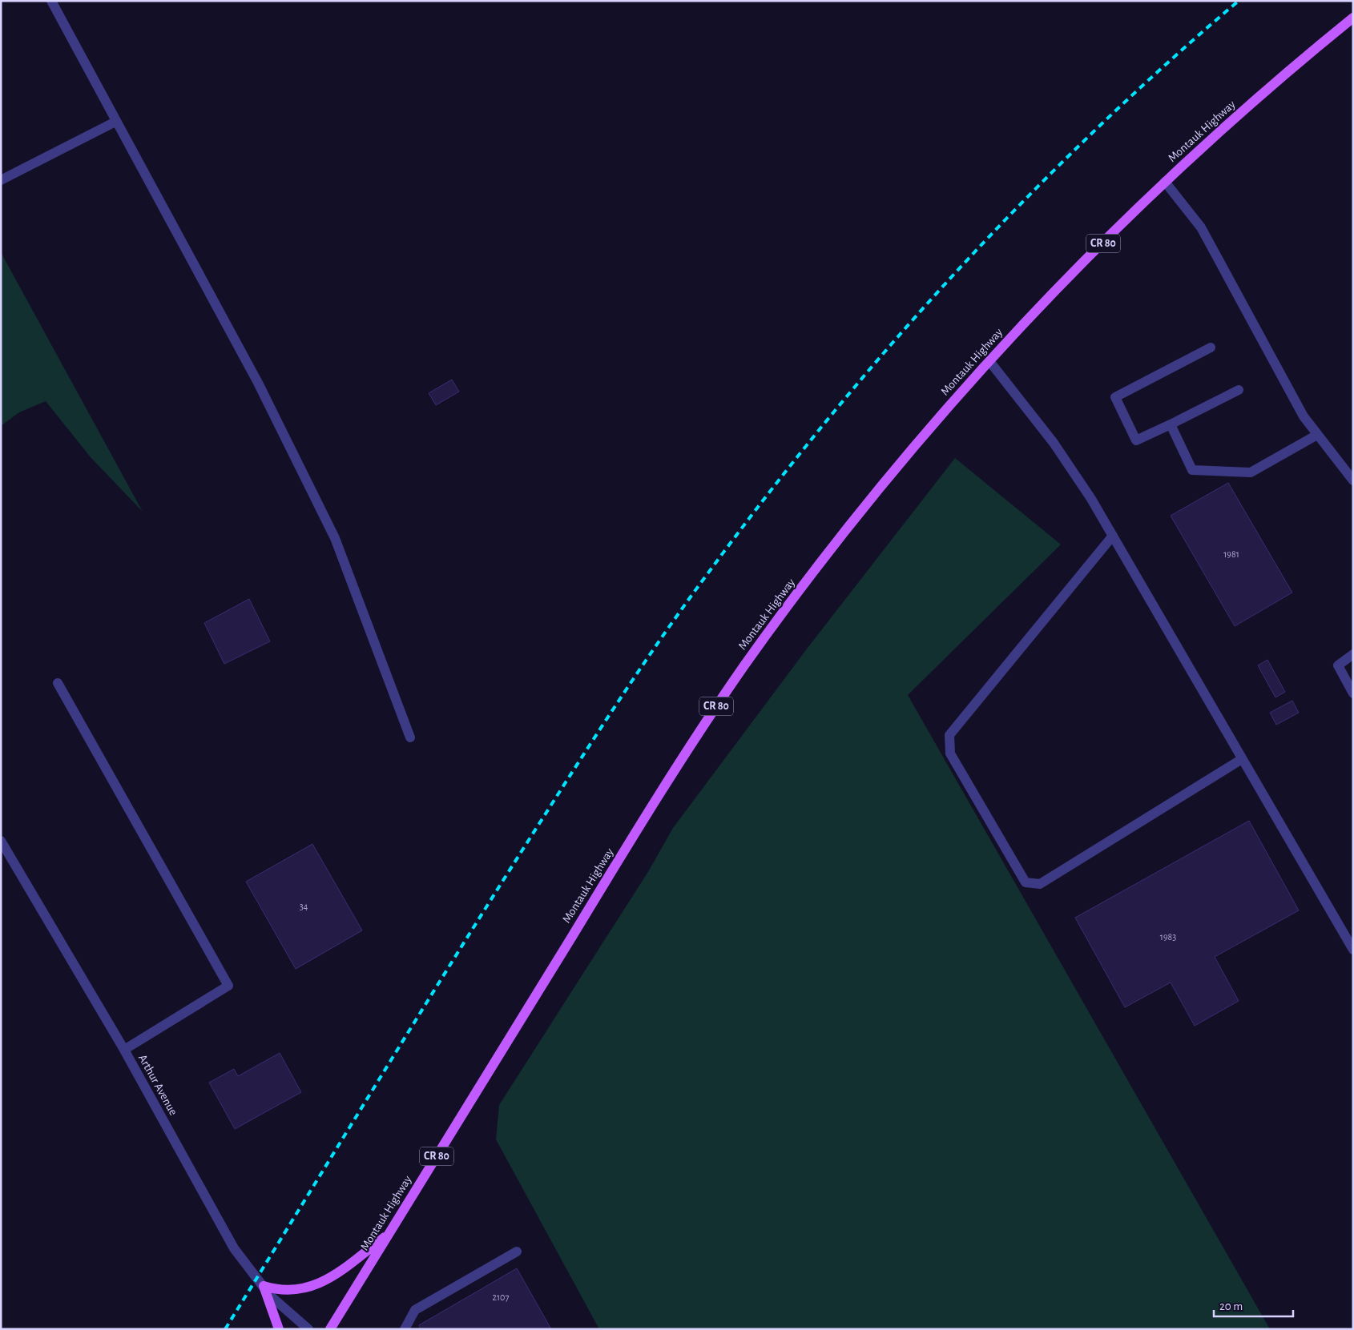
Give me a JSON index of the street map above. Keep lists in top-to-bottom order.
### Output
{
  "streets": {
    "main road": ["Montauk Highway", "CR 80"],
    "street": ["Arthur Avenue"]
  },
  "house_numbers": [
    "1981",
    "34",
    "1983",
    "2107"
  ],
  "scale_bar": "20 m"
}
